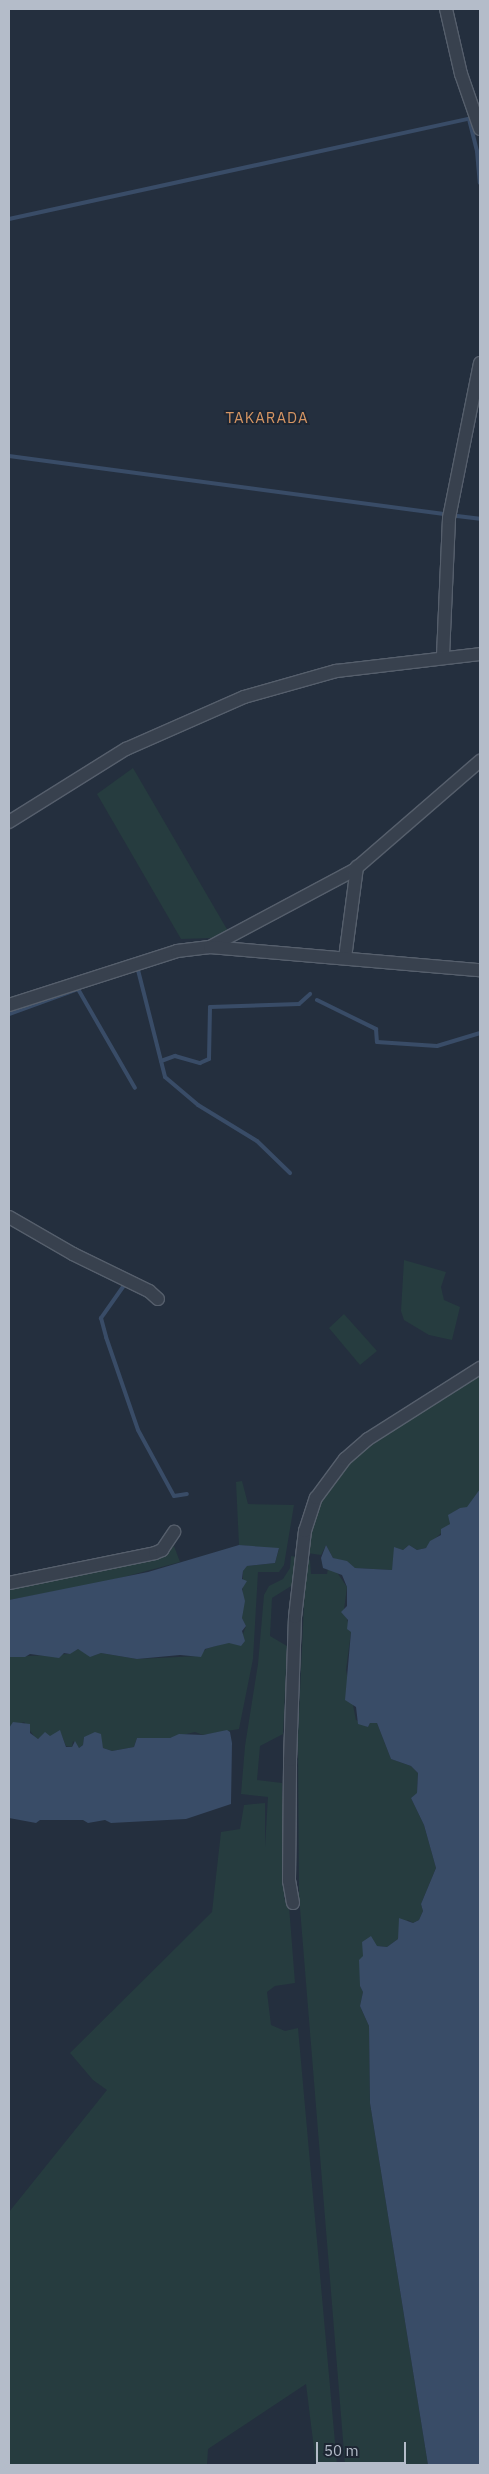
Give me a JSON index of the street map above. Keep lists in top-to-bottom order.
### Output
{
  "districts": ["TAKARADA"],
  "scale_bar": "50 m"
}
